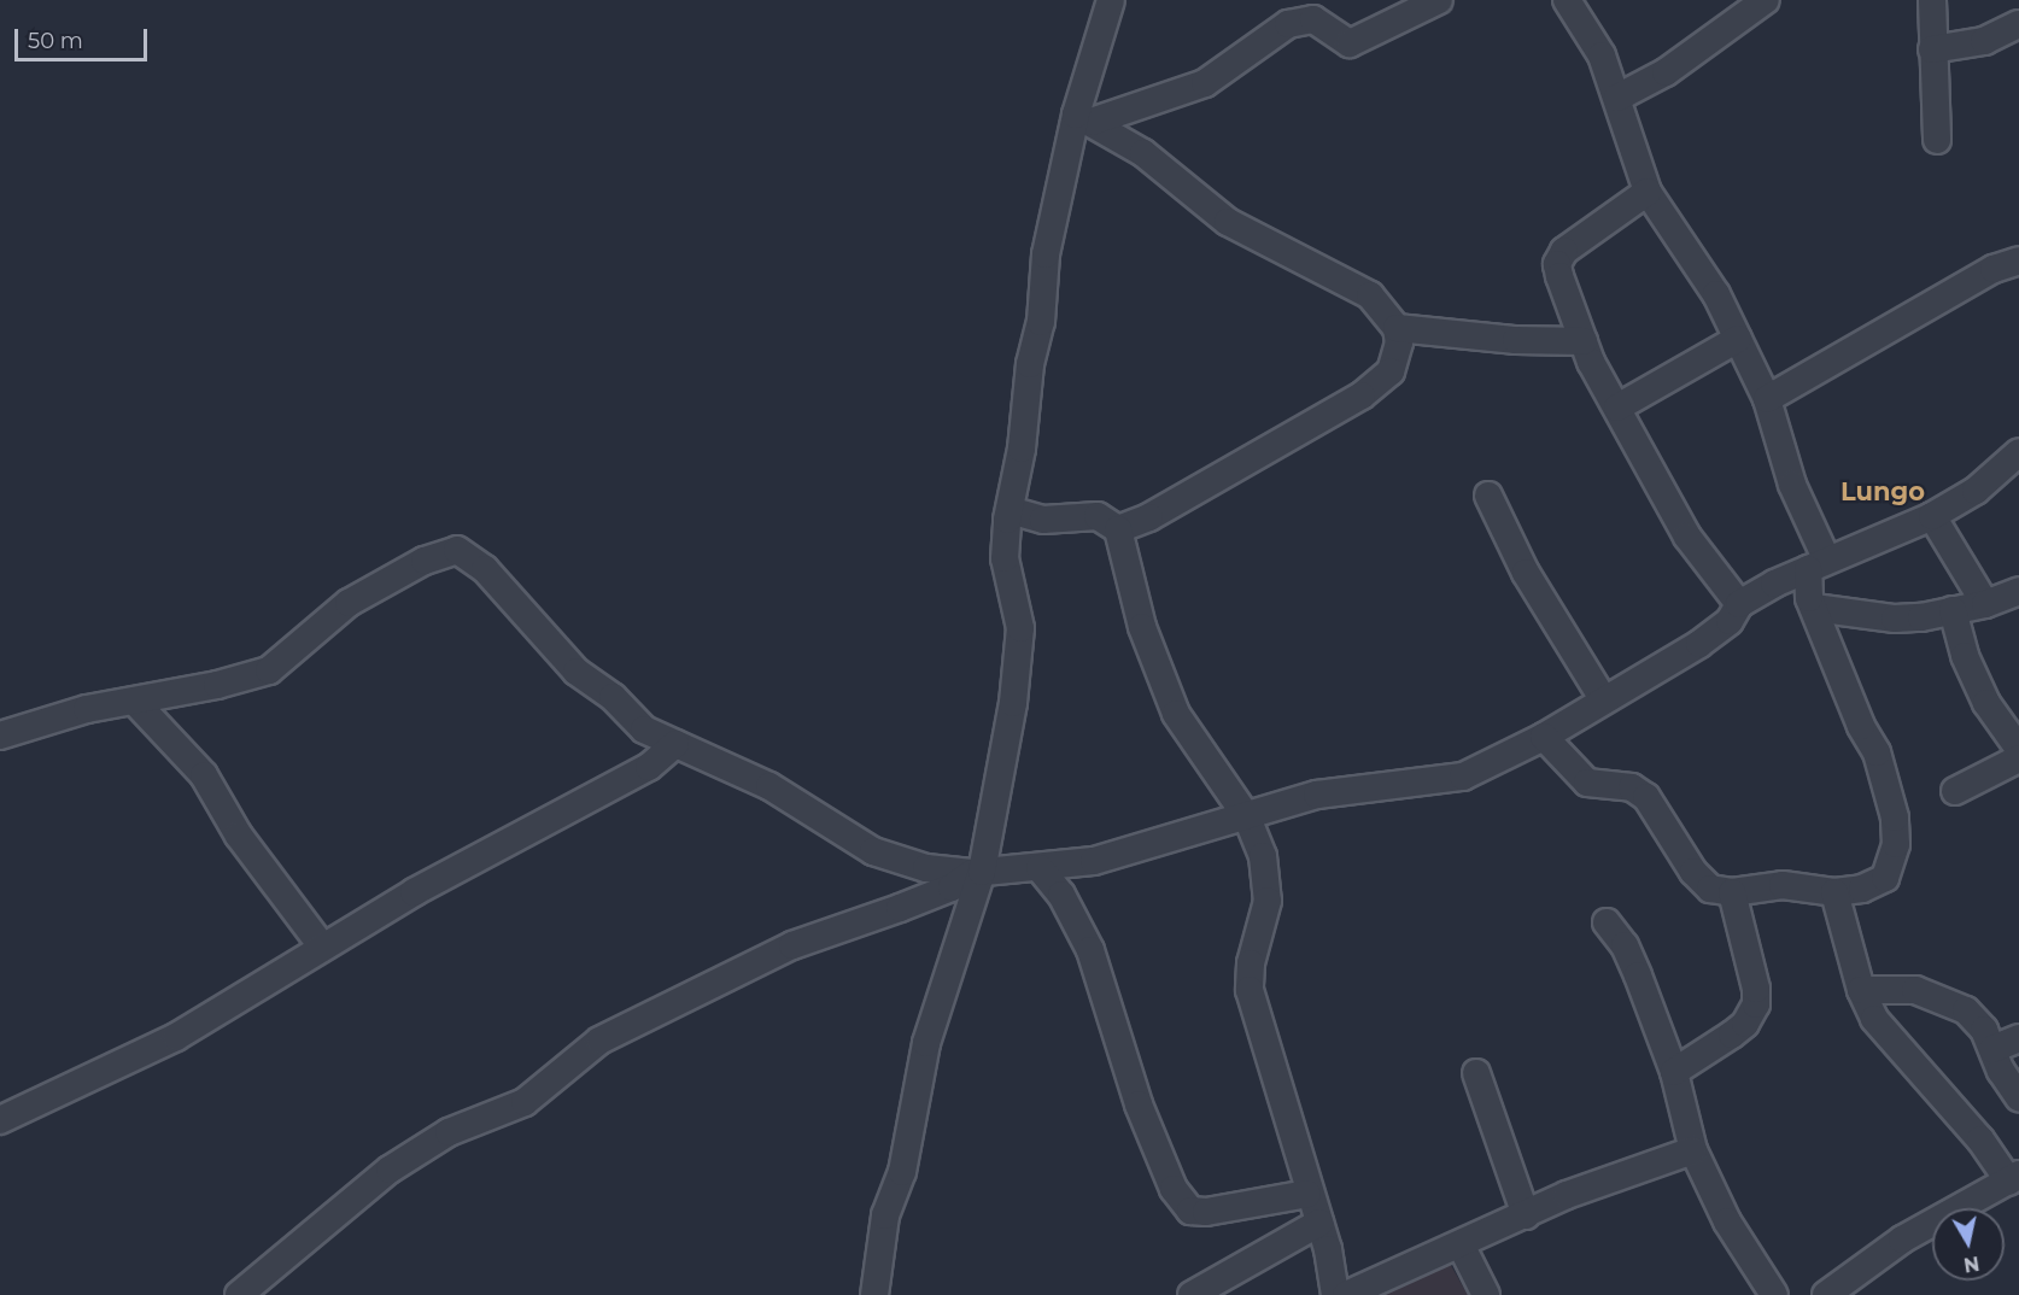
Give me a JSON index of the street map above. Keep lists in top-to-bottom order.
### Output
{
  "districts": ["Lungo"],
  "scale_bar": "50 m",
  "north": "bottom"
}
